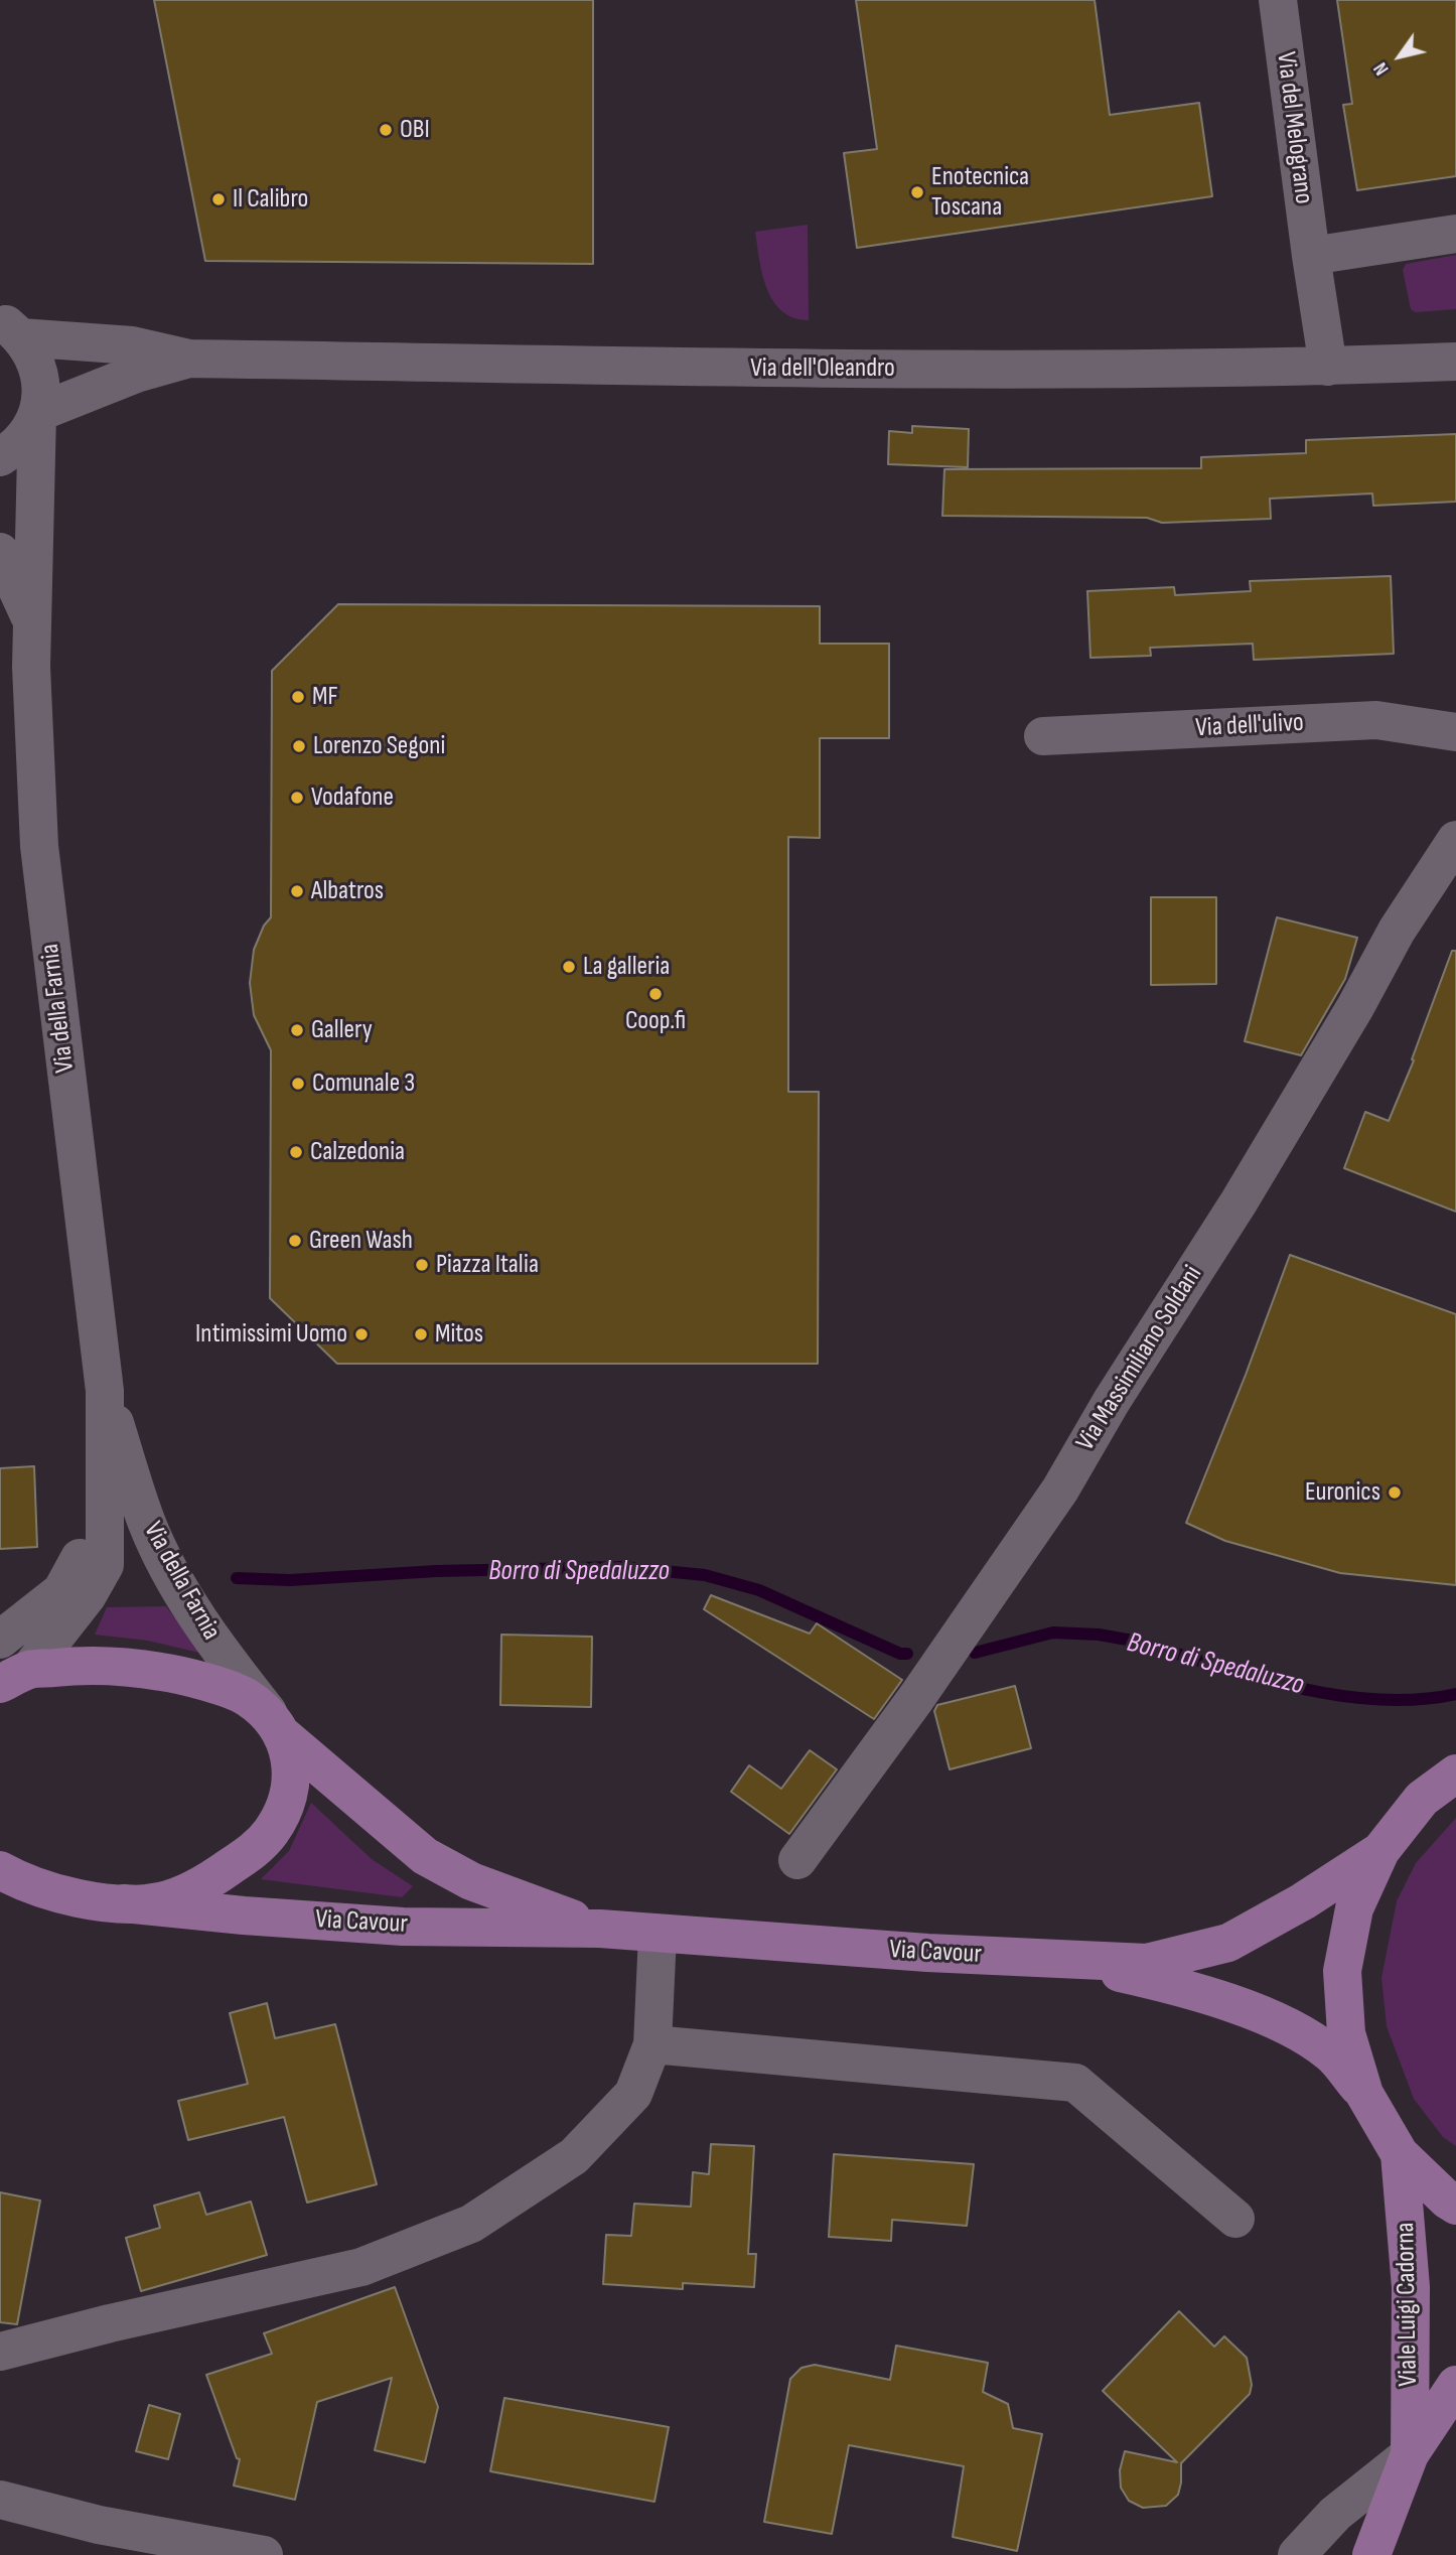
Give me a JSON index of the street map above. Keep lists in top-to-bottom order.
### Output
{
  "streets": {
    "main road": ["Via Cavour", "Viale Luigi Cadorna"],
    "street": [
      "Via del Melograno",
      "Via dell'Oleandro",
      "Via dell'ulivo",
      "Via della Farnia",
      "Via Massimiliano Soldani"
    ]
  },
  "crossings": [
    ["Via del Melograno", "Via dell'Oleandro"],
    ["Via dell'Oleandro", "Via della Farnia"],
    ["Via della Farnia", "Via Cavour"]
  ],
  "water": ["Borro di Spedaluzzo"],
  "places": [
    "OBI",
    "Enotecnica Toscana",
    "Il Calibro",
    "MF",
    "Lorenzo Segoni",
    "Vodafone",
    "Albatros",
    "La galleria",
    "Coop.fi",
    "Gallery",
    "Comunale 3",
    "Calzedonia",
    "Green Wash",
    "Piazza Italia",
    "Intimissimi Uomo",
    "Mitos",
    "Euronics"
  ],
  "north": "bottom left"
}
